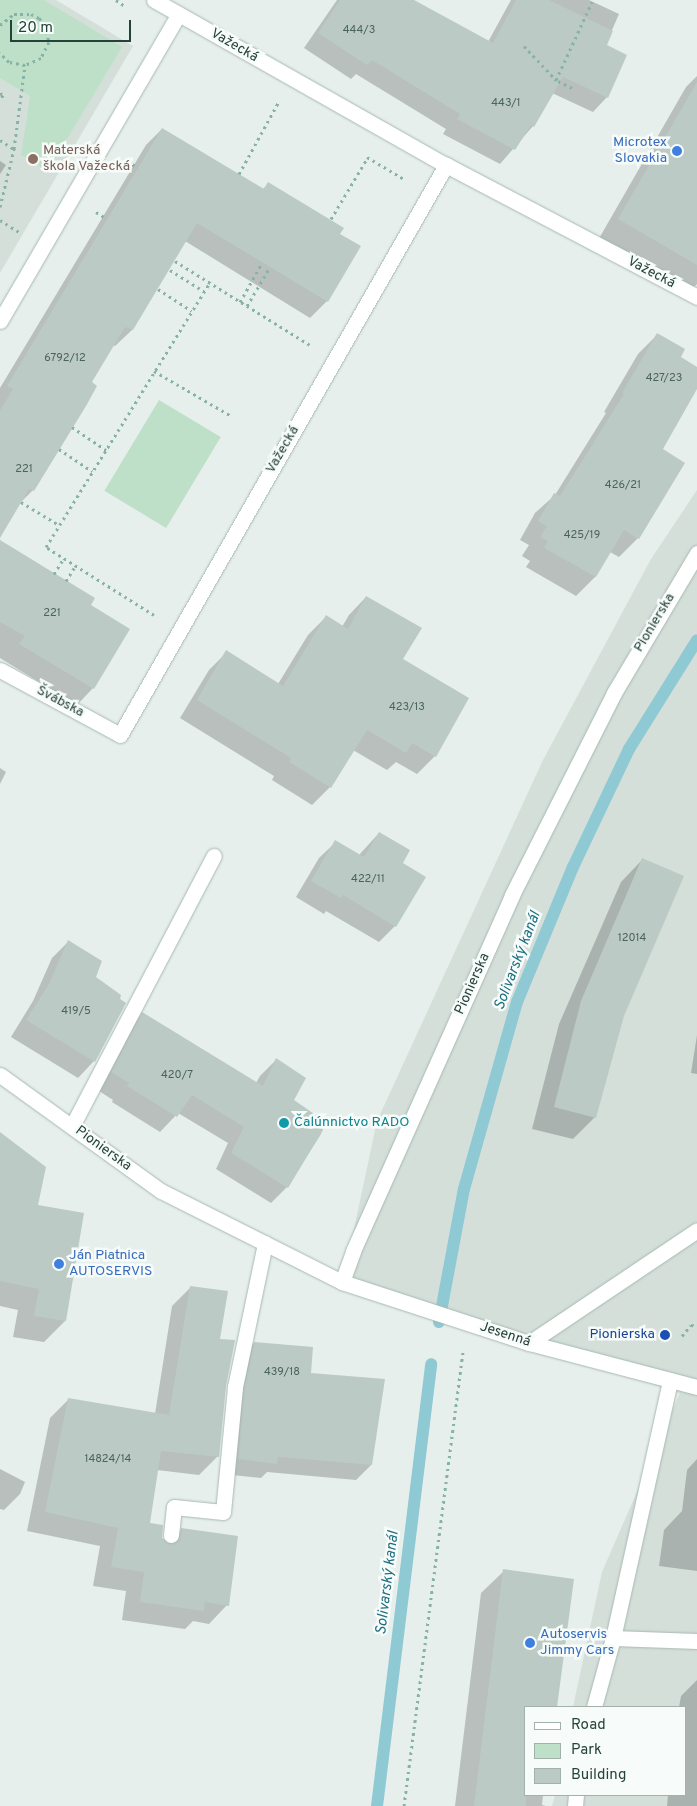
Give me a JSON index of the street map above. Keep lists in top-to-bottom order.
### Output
{
  "streets": {
    "street": [
      "Važecká",
      "Pionierska",
      "Švábska",
      "Jesenná"
    ]
  },
  "crossings": [
    ["Važecká", "Švábska"],
    ["Pionierska", "Jesenná"]
  ],
  "water": ["Solivarský kanál"],
  "places": [
    "Microtex Slovakia",
    "Materská škola Važecká",
    "Čalúnnictvo RADO",
    "Ján Piatnica AUTOSERVIS",
    "Pionierska",
    "Autoservis Jimmy Cars"
  ],
  "house_numbers": [
    "444/3",
    "443/1",
    "6792/12",
    "427/23",
    "221",
    "426/21",
    "425/19",
    "221",
    "423/13",
    "422/11",
    "12014",
    "419/5",
    "420/7",
    "439/18",
    "14824/14"
  ],
  "legend": ["Road", "Park", "Building"],
  "scale_bar": "20 m"
}
